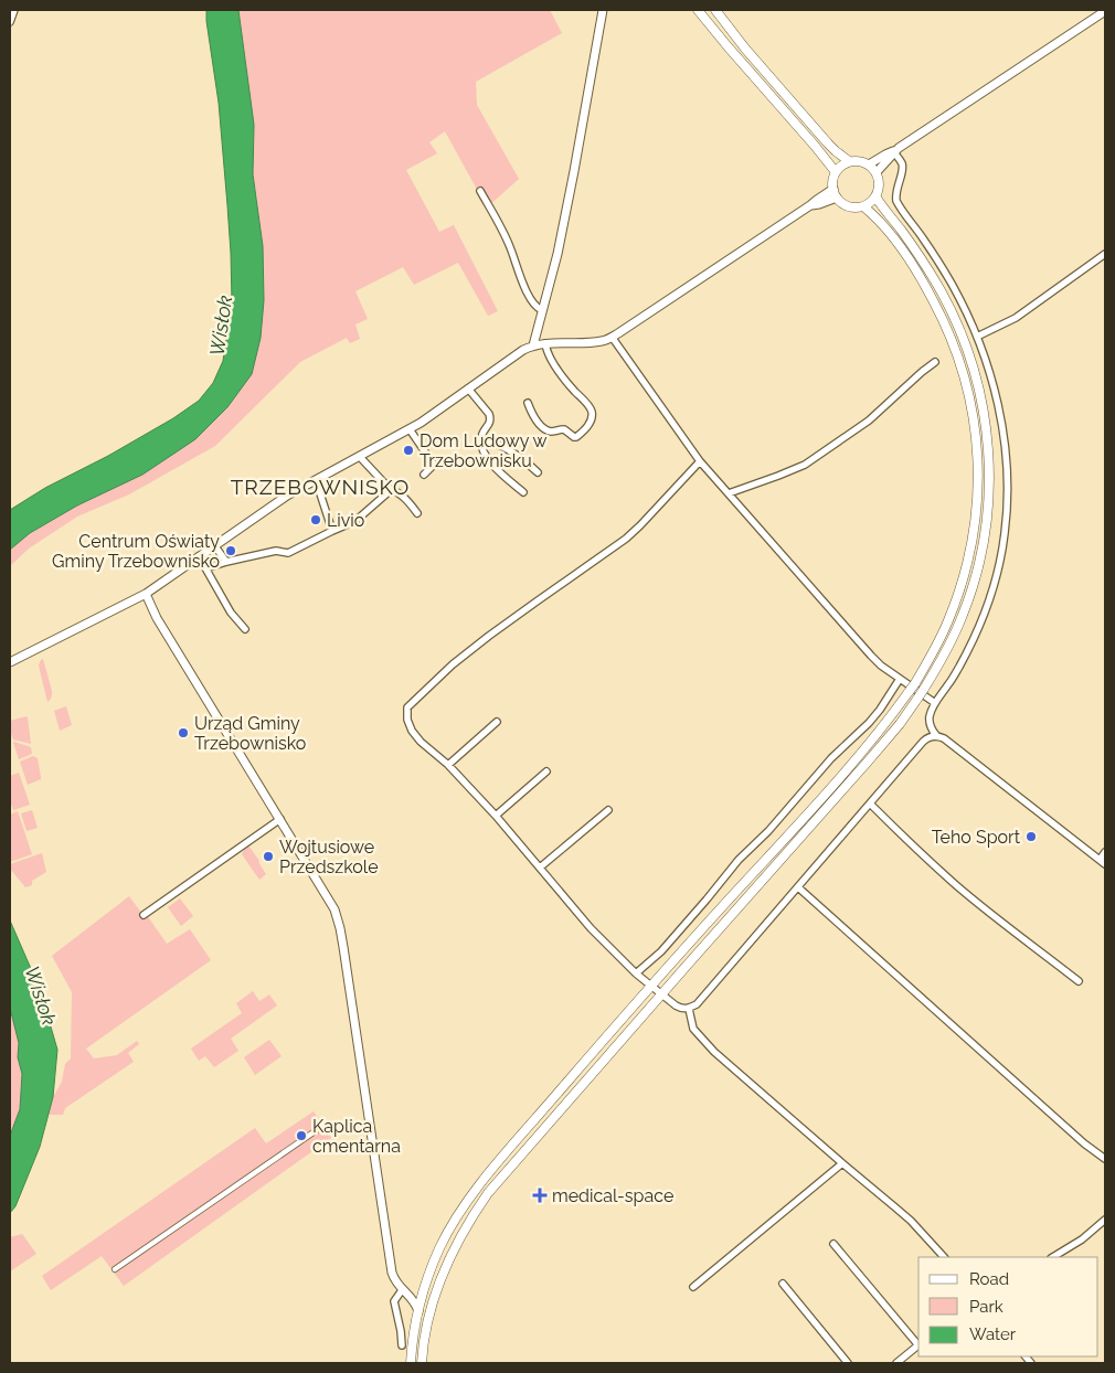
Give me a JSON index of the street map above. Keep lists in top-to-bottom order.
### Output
{
  "districts": ["TRZEBOWNISKO"],
  "water": ["Wisłok"],
  "places": {
    "other": [
      "Dom Ludowy w Trzebownisku",
      "Livio",
      "Centrum Oświaty Gminy Trzebownisko",
      "Urząd Gminy Trzebownisko",
      "Teho Sport",
      "Wojtusiowe Przedszkole",
      "Kaplica cmentarna"
    ],
    "health": ["medical-space"]
  },
  "legend": ["Road", "Park", "Water"]
}
